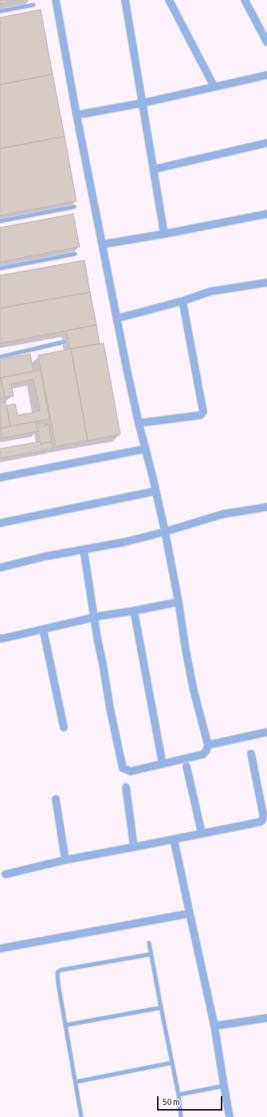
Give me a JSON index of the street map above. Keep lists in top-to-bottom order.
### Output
{
  "scale_bar": "50 m"
}
